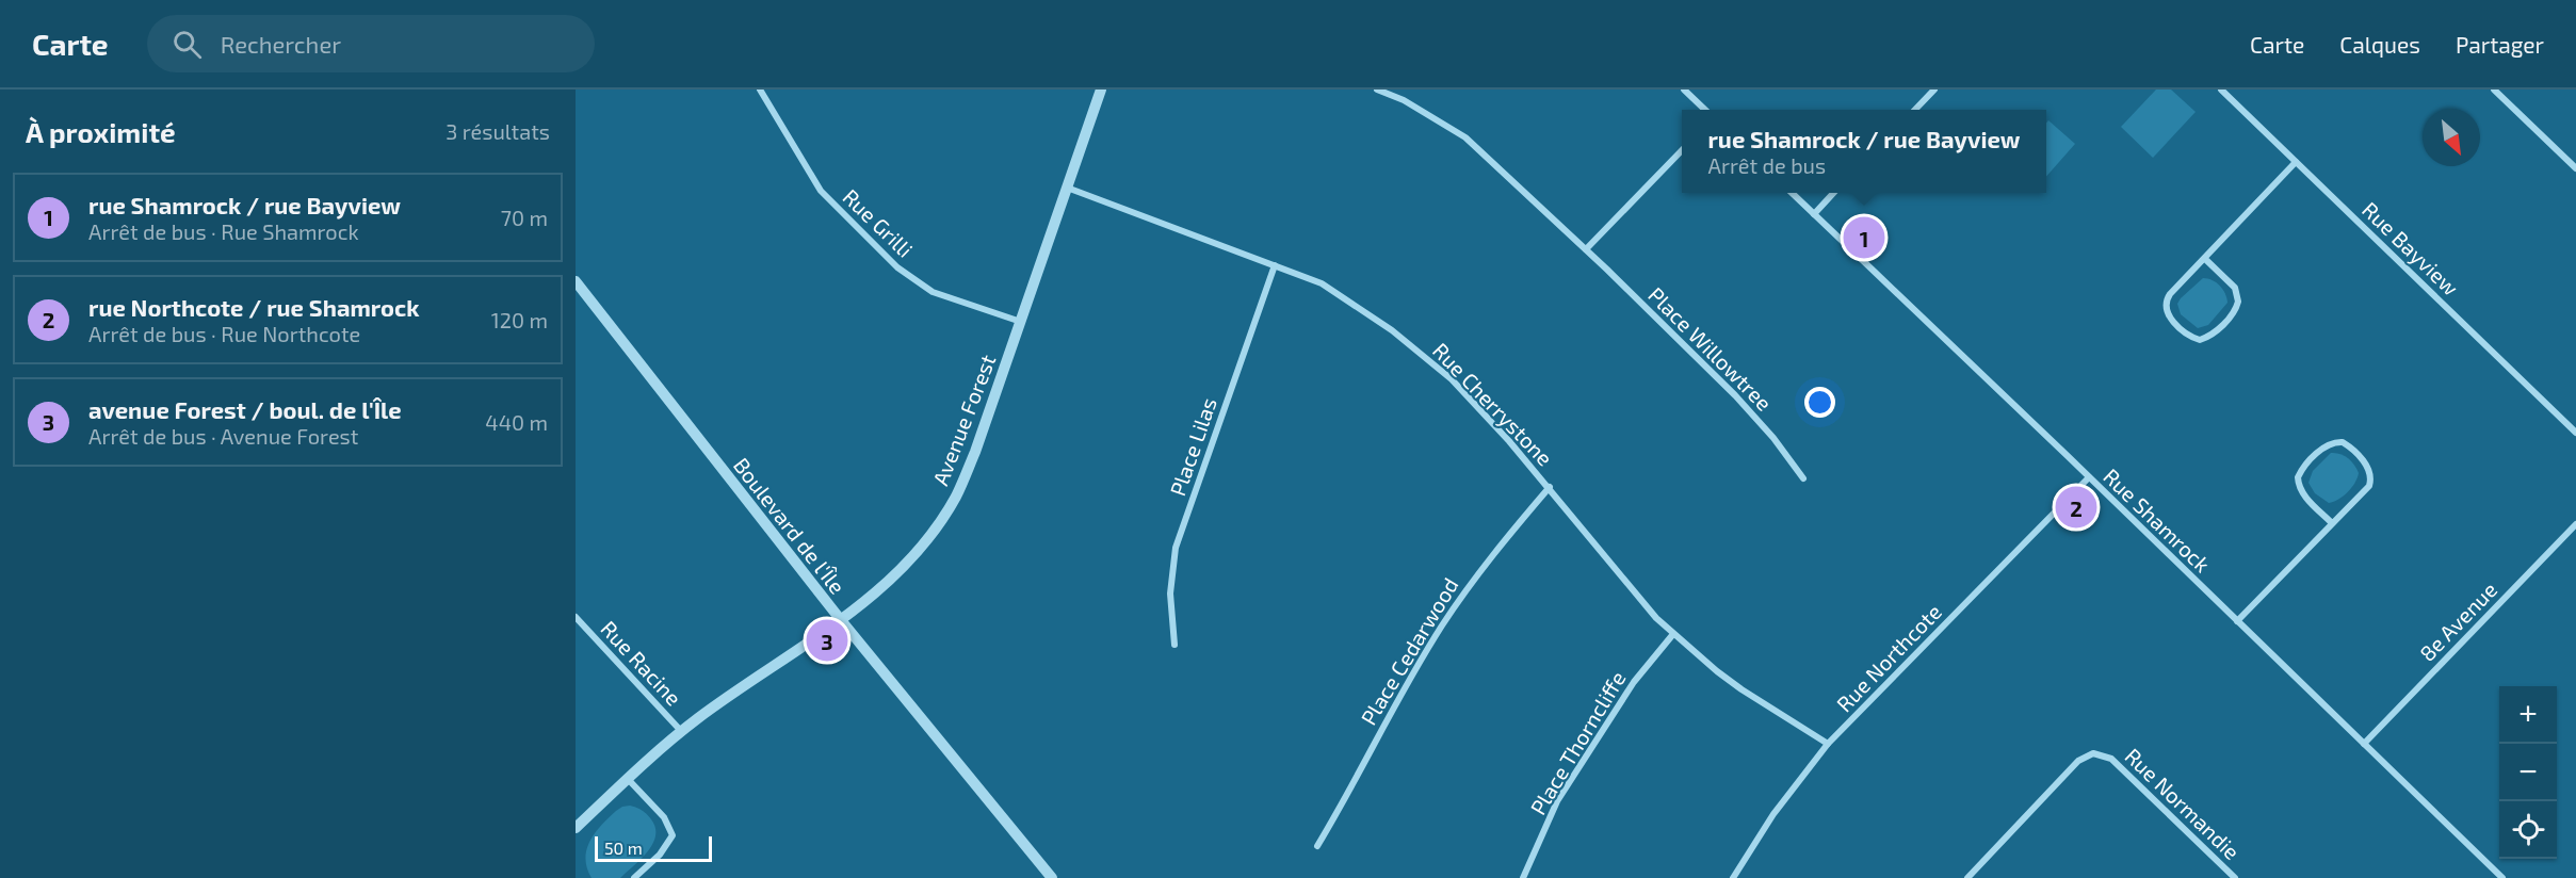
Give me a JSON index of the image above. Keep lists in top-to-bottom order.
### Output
{
  "streets": {
    "street": [
      "Rue Grilli",
      "Rue Bayview",
      "Place Willowtree",
      "Rue Cherrystone",
      "Avenue Forest",
      "Place Lilas",
      "Rue Shamrock",
      "Boulevard de l'Île",
      "8e Avenue",
      "Place Cedarwood",
      "Rue Northcote",
      "Rue Racine",
      "Place Thorncliffe",
      "Rue Normandie"
    ]
  },
  "crossings": [
    ["Rue Grilli", "Avenue Forest"],
    ["Rue Cherrystone", "Avenue Forest"],
    ["Rue Cherrystone", "Place Lilas"],
    ["Rue Cherrystone", "Place Cedarwood"],
    ["Rue Cherrystone", "Rue Northcote"],
    ["Rue Cherrystone", "Place Thorncliffe"],
    ["Avenue Forest", "Boulevard de l'Île"],
    ["Avenue Forest", "Rue Racine"],
    ["Rue Shamrock", "8e Avenue"],
    ["Rue Shamrock", "Rue Northcote"]
  ],
  "scale_bar": "50 m",
  "north": "bottom right",
  "page": {
    "header": "Carte",
    "search": "Rechercher",
    "nav": ["Carte", "Calques", "Partager"],
    "heading": ["À proximité", "3 résultats"],
    "popup": ["rue Shamrock / rue Bayview", "Arrêt de bus"],
    "list": [
      {
        "mark": "1",
        "name": "rue Shamrock / rue Bayview",
        "note": "Arrêt de bus · Rue Shamrock",
        "value": "70 m"
      },
      {
        "mark": "2",
        "name": "rue Northcote / rue Shamrock",
        "note": "Arrêt de bus · Rue Northcote",
        "value": "120 m"
      },
      {
        "mark": "3",
        "name": "avenue Forest / boul. de l'Île",
        "note": "Arrêt de bus · Avenue Forest",
        "value": "440 m"
      }
    ],
    "pins": ["1", "2", "3"],
    "map_buttons": ["+", "−"],
    "scale": "50 m"
  }
}
